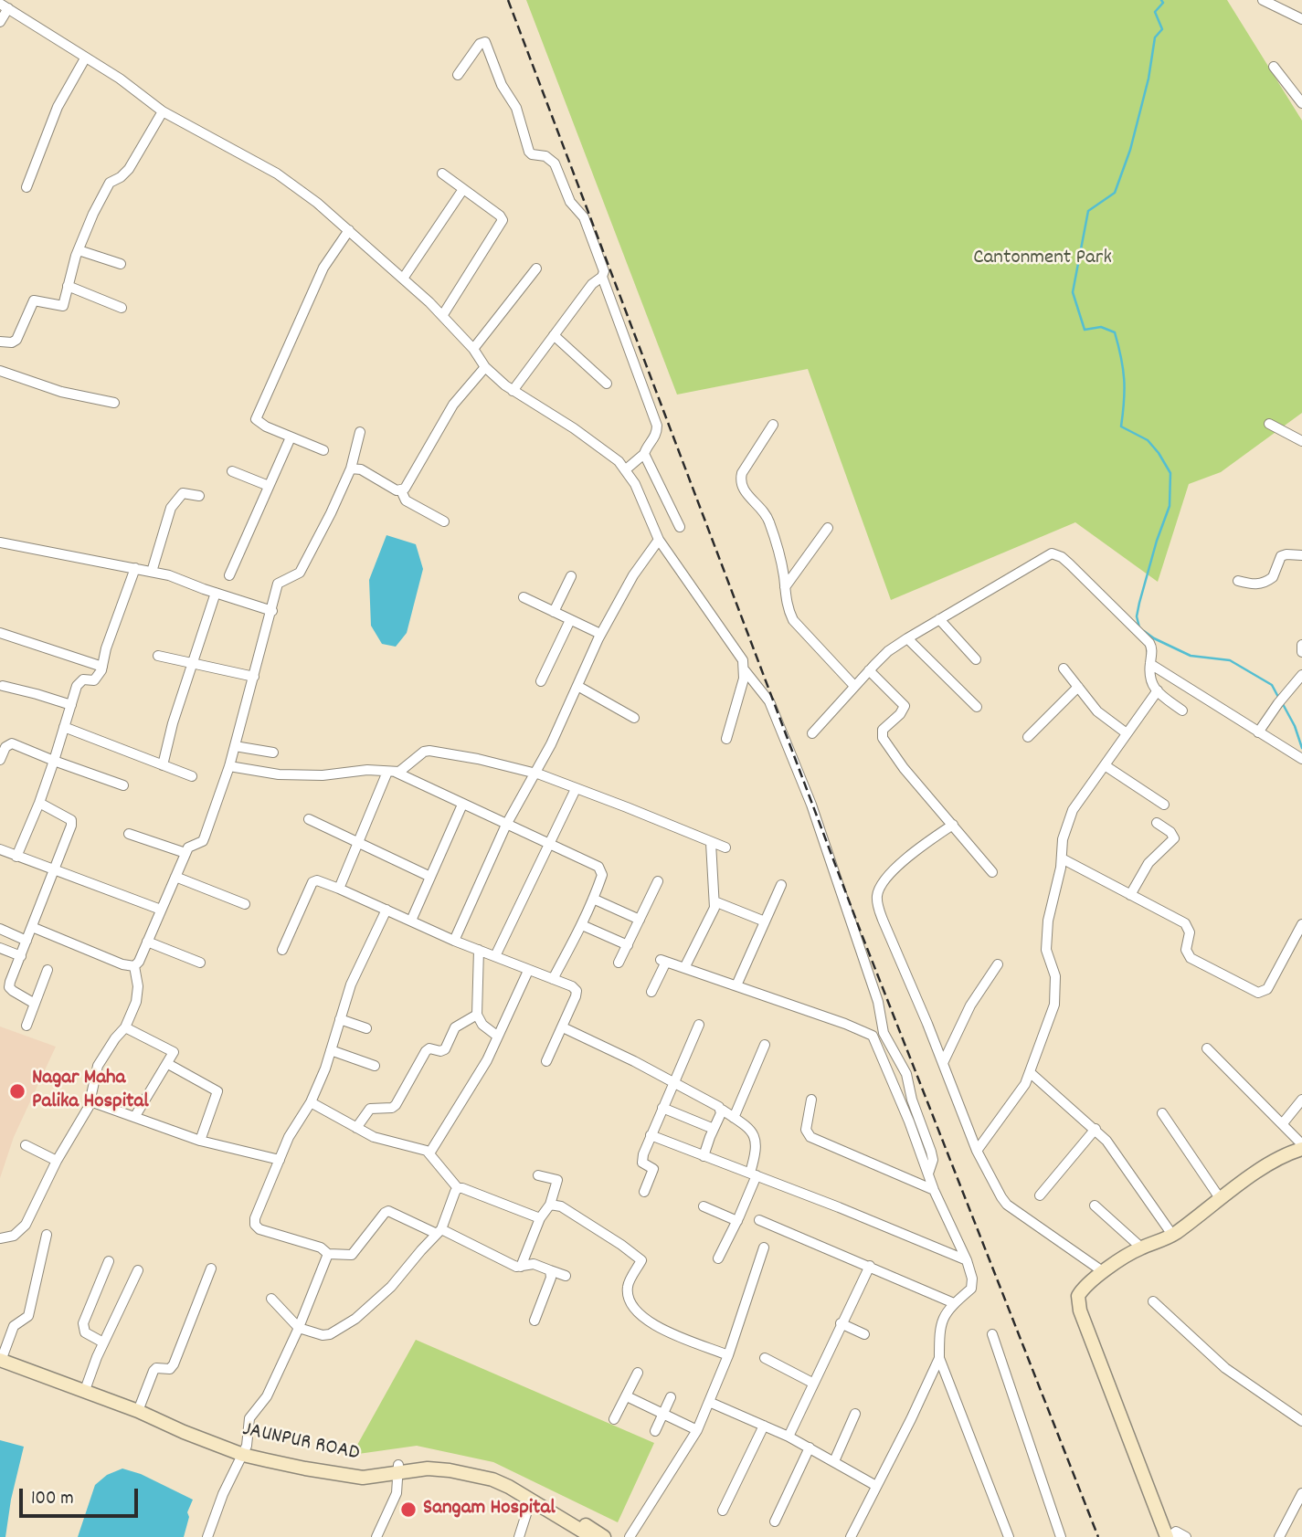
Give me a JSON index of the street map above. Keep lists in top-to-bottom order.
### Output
{
  "streets": {
    "street": ["JAUNPUR ROAD"]
  },
  "parks": ["Cantonment Park"],
  "places": ["Nagar Maha Palika Hospital", "Sangam Hospital"],
  "scale_bar": "100 m"
}
